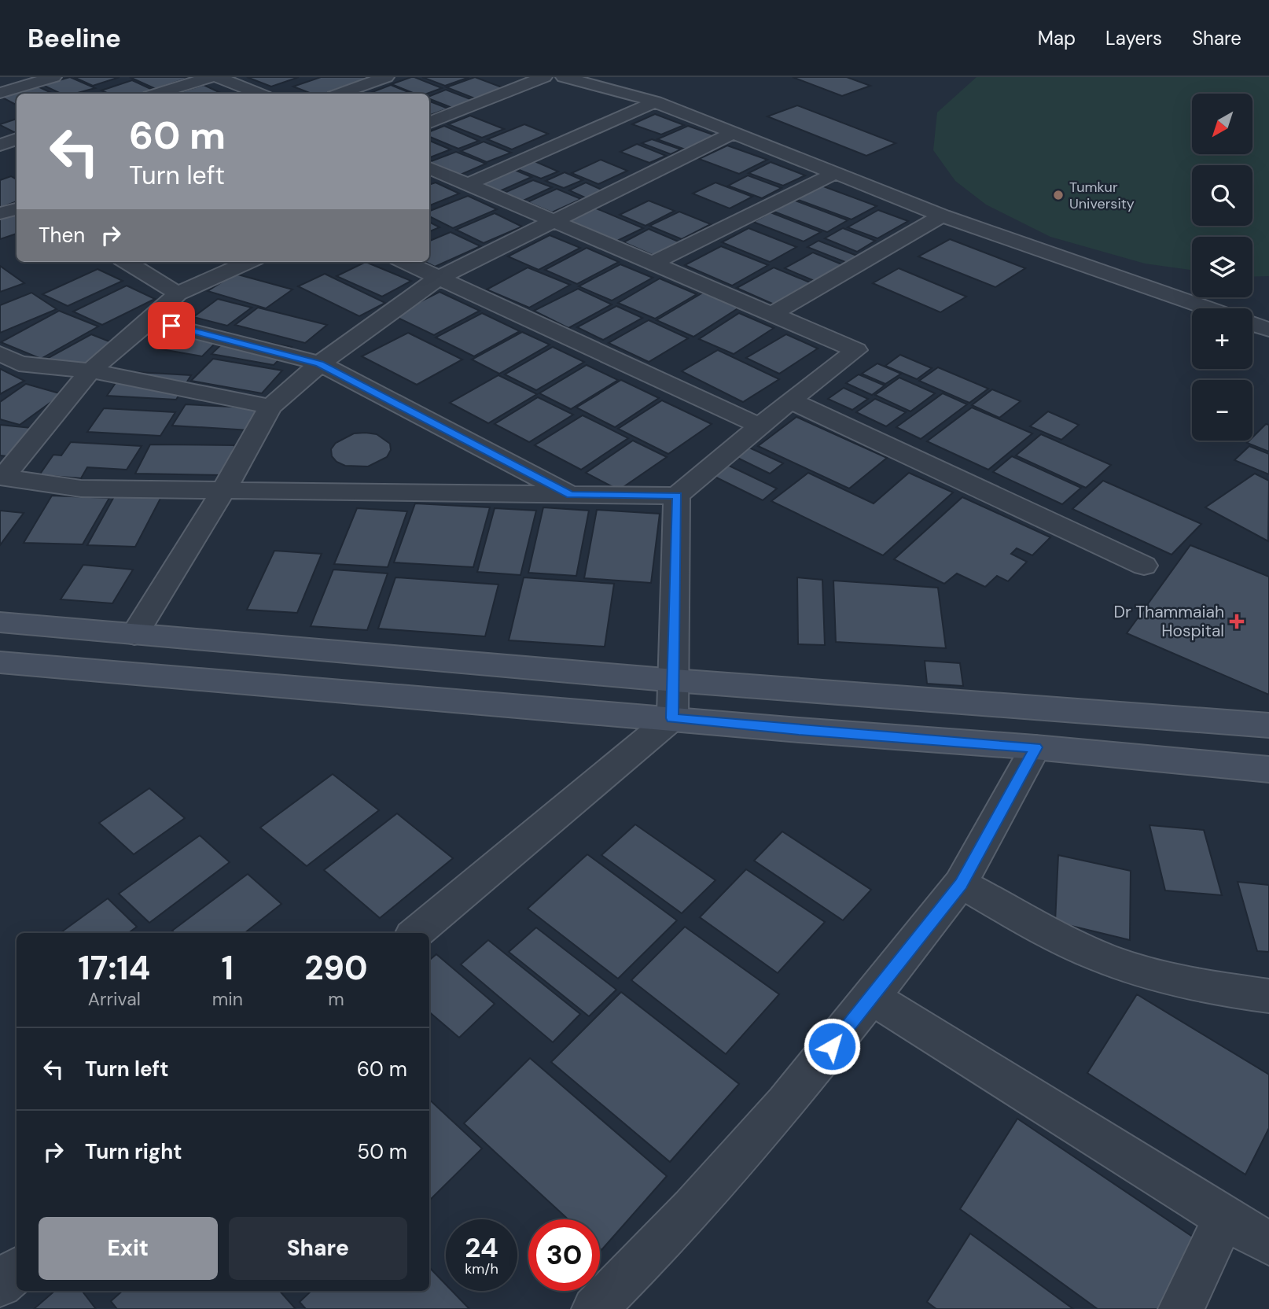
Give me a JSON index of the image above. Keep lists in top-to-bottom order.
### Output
{
  "places": {
    "other": ["Tumkur University"],
    "health": ["Dr Thammaiah Hospital"]
  },
  "north": "bottom left",
  "page": {
    "header": "Beeline",
    "nav": ["Map", "Layers", "Share"],
    "map_buttons": ["+", "−"],
    "turn": ["60 m", "Turn left"],
    "then": "Then",
    "eta": [
      "17:14",
      "Arrival",
      "1",
      "min",
      "290",
      "m"
    ],
    "list": [
      {
        "name": "Turn left",
        "value": "60 m"
      },
      {
        "name": "Turn right",
        "value": "50 m"
      }
    ],
    "buttons": ["Exit", "Share"],
    "speed": "24 km/h",
    "limit": "30"
  }
}
